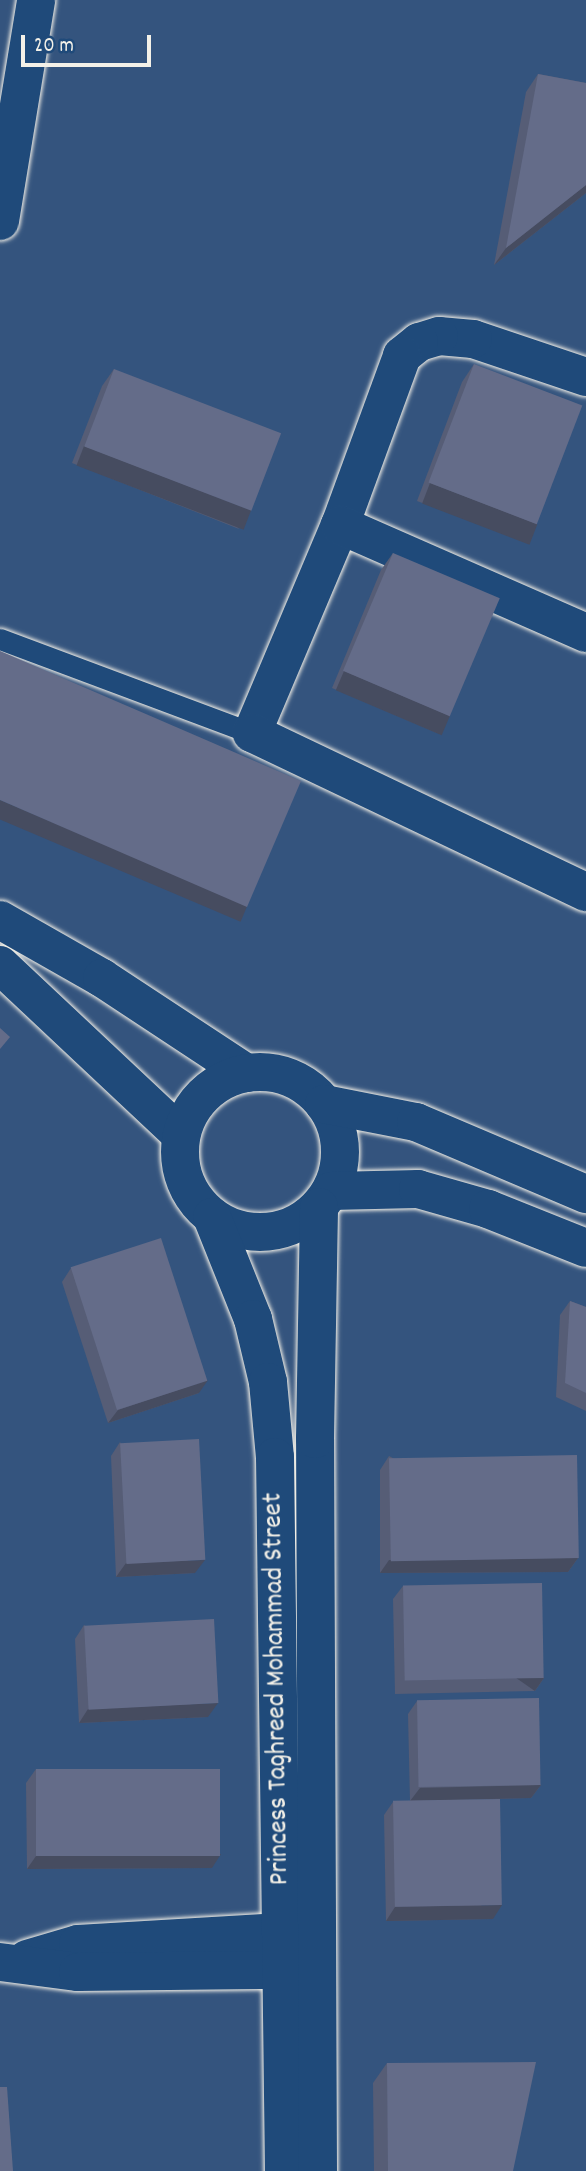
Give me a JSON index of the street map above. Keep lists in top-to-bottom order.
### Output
{
  "streets": {
    "street": ["Princess Taghreed Mohammad Street"]
  },
  "scale_bar": "20 m"
}
